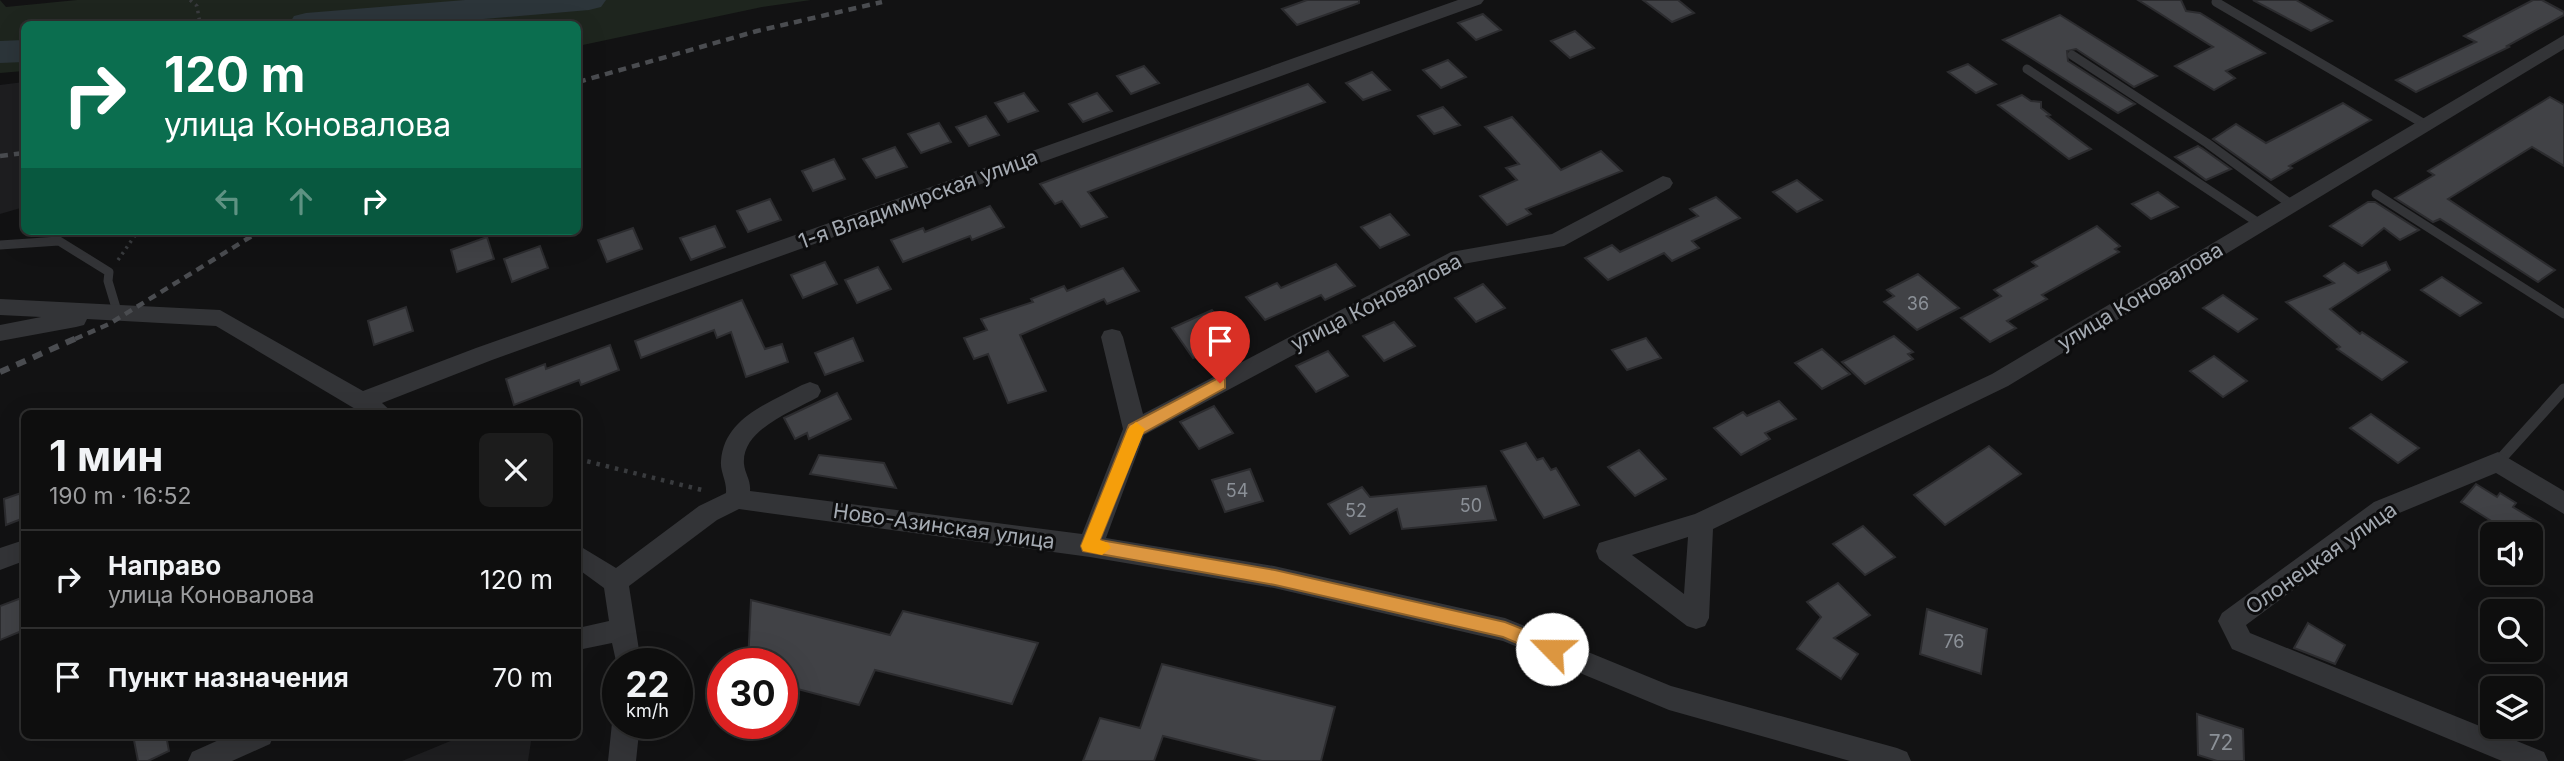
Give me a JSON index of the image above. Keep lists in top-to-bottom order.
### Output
{
  "streets": {
    "street": [
      "1-я Владимирская улица",
      "улица Коновалова",
      "Ново-Азинская улица",
      "Олонецкая улица"
    ]
  },
  "house_numbers": [
    "36",
    "54",
    "50",
    "52",
    "76",
    "72"
  ],
  "page": {
    "turn": ["120 m", "улица Коновалова"],
    "heading": ["1 мин", "190 m · 16:52"],
    "list": [
      {
        "name": "Направо",
        "note": "улица Коновалова",
        "value": "120 m"
      },
      {
        "name": "Пункт назначения",
        "value": "70 m"
      }
    ],
    "speed": "22 km/h",
    "limit": "30"
  }
}
